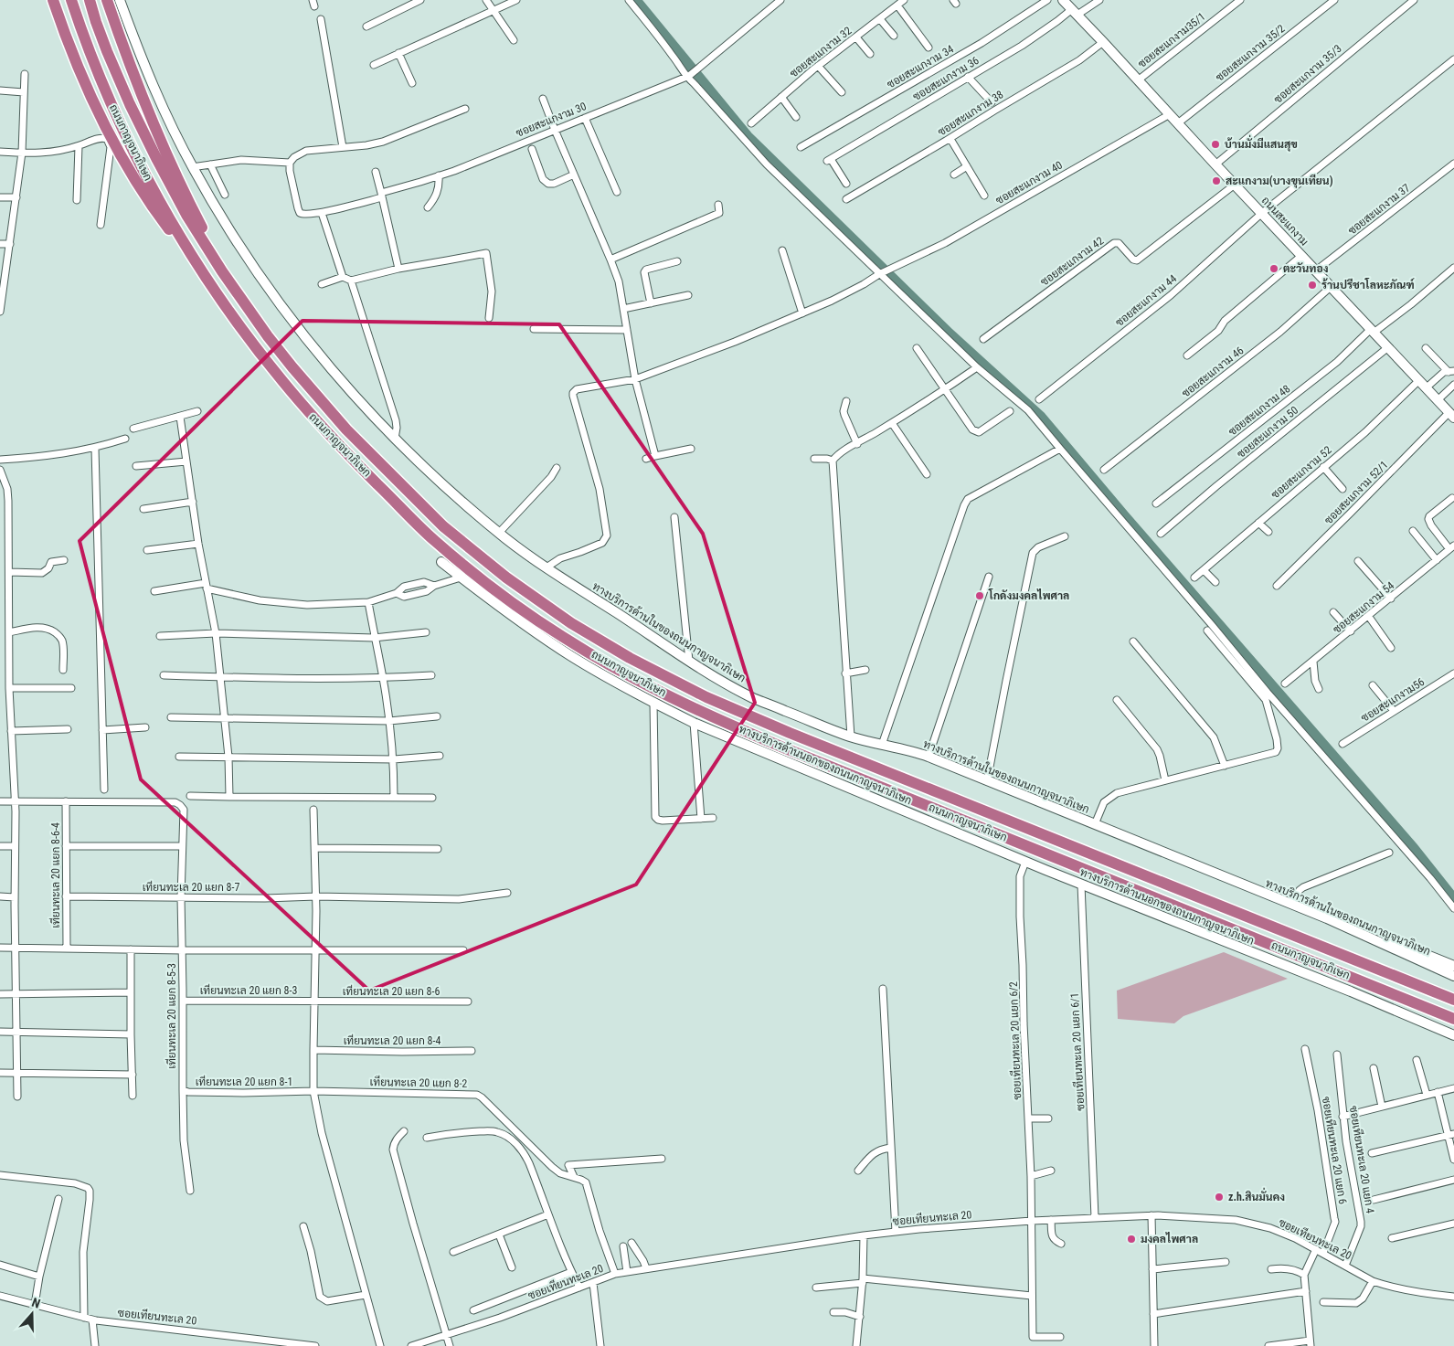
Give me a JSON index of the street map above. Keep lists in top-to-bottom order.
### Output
{
  "streets": {
    "highway": ["ถนนกาญจนาภิเษก"],
    "main road": ["ถนนสะแกงาม", "ทางบริการด้านในของถนนกาญจนาภิเษก", "ทางบริการด้านนอกของถนนกาญจนาภิเษก"],
    "street": [
      "ซอยสะแกงาม35/1",
      "ซอยสะแกงาม 32",
      "ซอยสะแกงาม 35/2",
      "ซอยสะแกงาม 34",
      "ซอยสะแกงาม 35/3",
      "ซอยสะแกงาม 36",
      "ซอยสะแกงาม 38",
      "ซอยสะแกงาม 30",
      "ซอยสะแกงาม 40",
      "ซอยสะแกงาม 37",
      "ซอยสะแกงาม 42",
      "ซอยสะแกงาม 44",
      "ซอยสะแกงาม 46",
      "ซอยสะแกงาม 48",
      "ซอยสะแกงาม 50",
      "ซอยสะแกงาม 52",
      "ซอยสะแกงาม 52/1",
      "ซอยสะแกงาม 54",
      "ซอยสะแกงาม56",
      "เทียนทะเล 20 แยก 8-6-4",
      "เทียนทะเล 20 แยก 8-7",
      "เทียนทะเล 20 แยก 8-3",
      "เทียนทะเล 20 แยก 8-6",
      "เทียนทะเล 20 แยก 8-5-3",
      "เทียนทะเล 20 แยก 8-4",
      "ซอยเทียนทะเล 20 แยก 6/2",
      "ซอยเทียนทะเล 20 แยก 6/1",
      "เทียนทะเล 20 แยก 8-1",
      "เทียนทะเล 20 แยก 8-2",
      "ซอยเทียนทะเล 20 แยก 6",
      "ซอยเทียนทะเล 20 แยก 4",
      "ซอยเทียนทะเล 20"
    ]
  },
  "crossings": [
    ["ซอยสะแกงาม35/1", "ถนนสะแกงาม"],
    ["ซอยสะแกงาม 35/2", "ถนนสะแกงาม"],
    ["ซอยสะแกงาม 35/3", "ถนนสะแกงาม"],
    ["ซอยสะแกงาม 36", "ถนนสะแกงาม"],
    ["ซอยสะแกงาม 38", "ถนนสะแกงาม"],
    ["ซอยสะแกงาม 40", "ถนนสะแกงาม"],
    ["ซอยสะแกงาม 40", "ทางบริการด้านในของถนนกาญจนาภิเษก"],
    ["ซอยสะแกงาม 37", "ถนนสะแกงาม"],
    ["ถนนสะแกงาม", "ซอยสะแกงาม 42"],
    ["ถนนสะแกงาม", "ซอยสะแกงาม 44"],
    ["ถนนสะแกงาม", "ซอยสะแกงาม 46"],
    ["ถนนสะแกงาม", "ซอยสะแกงาม 48"],
    ["ถนนสะแกงาม", "ซอยสะแกงาม 50"],
    ["ถนนสะแกงาม", "ซอยสะแกงาม 52"],
    ["ถนนสะแกงาม", "ซอยสะแกงาม 52/1"],
    ["ทางบริการด้านนอกของถนนกาญจนาภิเษก", "ซอยเทียนทะเล 20 แยก 6/2"],
    ["ทางบริการด้านนอกของถนนกาญจนาภิเษก", "ซอยเทียนทะเล 20 แยก 6/1"],
    ["เทียนทะเล 20 แยก 8-6-4", "เทียนทะเล 20 แยก 8-7"],
    ["เทียนทะเล 20 แยก 8-6-4", "เทียนทะเล 20 แยก 8-5-3"],
    ["เทียนทะเล 20 แยก 8-7", "เทียนทะเล 20 แยก 8-5-3"],
    ["เทียนทะเล 20 แยก 8-3", "เทียนทะเล 20 แยก 8-6"],
    ["เทียนทะเล 20 แยก 8-3", "เทียนทะเล 20 แยก 8-5-3"],
    ["เทียนทะเล 20 แยก 8-5-3", "เทียนทะเล 20 แยก 8-1"],
    ["ซอยเทียนทะเล 20 แยก 6/2", "ซอยเทียนทะเล 20"],
    ["ซอยเทียนทะเล 20 แยก 6/1", "ซอยเทียนทะเล 20"],
    ["เทียนทะเล 20 แยก 8-1", "เทียนทะเล 20 แยก 8-2"],
    ["เทียนทะเล 20 แยก 8-2", "ซอยเทียนทะเล 20"],
    ["ซอยเทียนทะเล 20 แยก 6", "ซอยเทียนทะเล 20"],
    ["ซอยเทียนทะเล 20 แยก 4", "ซอยเทียนทะเล 20"]
  ],
  "places": [
    "บ้านมั่งมีแสนสุข",
    "สะแกงาม(บางขุนเทียน)",
    "ตะวันทอง",
    "ร้านปรีชาโลหะภัณฑ์",
    "โกดังมงคลไพศาล",
    "z.h.สินมั่นคง",
    "มงคลไพศาล"
  ],
  "north": "top"
}
